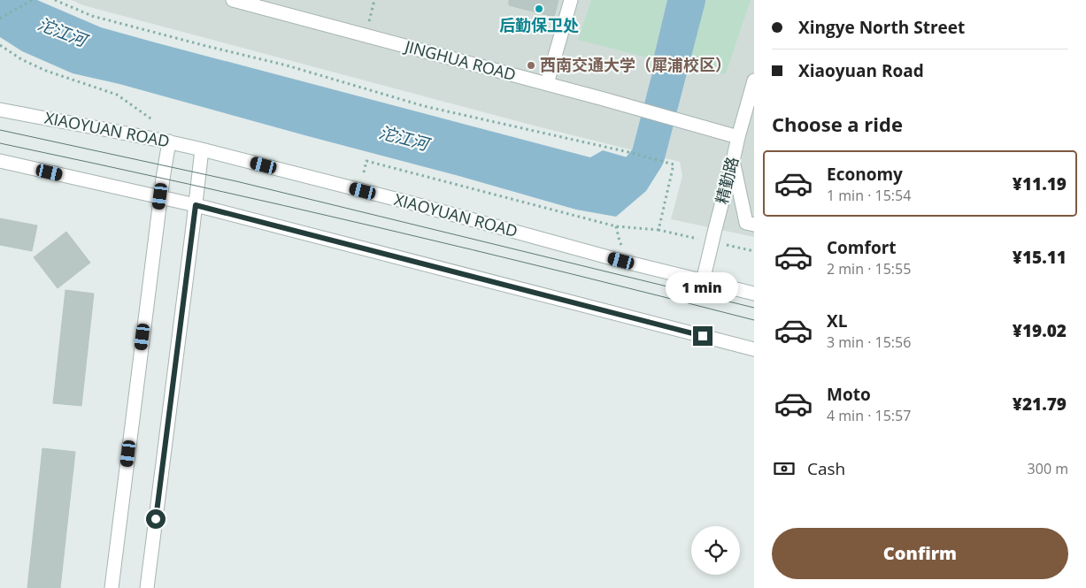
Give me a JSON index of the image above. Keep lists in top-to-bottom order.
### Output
{
  "streets": {
    "street": ["JINGHUA ROAD", "XIAOYUAN ROAD", "精勤路"]
  },
  "crossings": [
    ["JINGHUA ROAD", "精勤路"],
    ["XIAOYUAN ROAD", "精勤路"]
  ],
  "water": ["沱江河"],
  "places": ["后勤保卫处", "西南交通大学（犀浦校区）"],
  "page": {
    "banner": ["Xingye North Street", "Xiaoyuan Road"],
    "heading": "Choose a ride",
    "list": [
      {
        "name": "Economy",
        "note": "1 min · 15:54",
        "value": "¥11.19"
      },
      {
        "name": "Comfort",
        "note": "2 min · 15:55",
        "value": "¥15.11"
      },
      {
        "name": "XL",
        "note": "3 min · 15:56",
        "value": "¥19.02"
      },
      {
        "name": "Moto",
        "note": "4 min · 15:57",
        "value": "¥21.79"
      }
    ],
    "bubble": "1 min",
    "pay": ["Cash", "300 m"],
    "buttons": "Confirm"
  }
}
